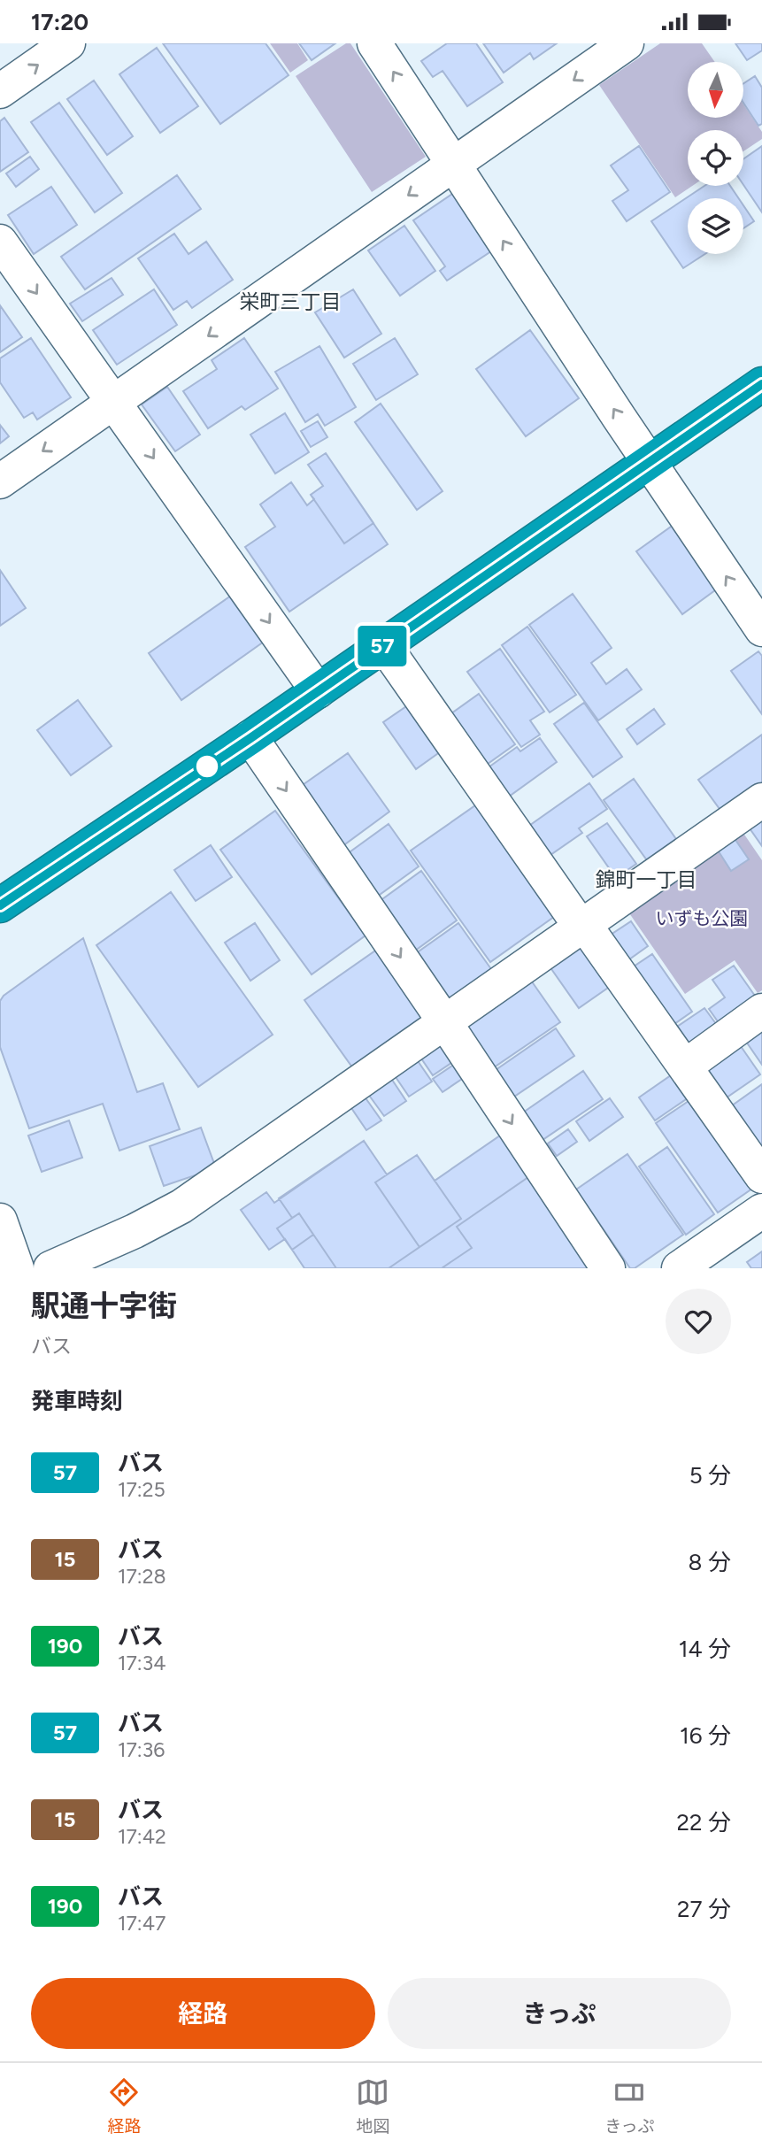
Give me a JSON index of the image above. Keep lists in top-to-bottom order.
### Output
{
  "districts": ["栄町三丁目", "錦町一丁目"],
  "parks": ["いずも公園"],
  "lines": ["bus line 57"],
  "north": "bottom",
  "page": {
    "status": "17:20",
    "on_map": "57",
    "heading": [
      ["駅通十字街", "バス"],
      "発車時刻"
    ],
    "list": [
      {
        "mark": "57",
        "name": "バス",
        "note": "17:25",
        "value": "5 分"
      },
      {
        "mark": "15",
        "name": "バス",
        "note": "17:28",
        "value": "8 分"
      },
      {
        "mark": "190",
        "name": "バス",
        "note": "17:34",
        "value": "14 分"
      },
      {
        "mark": "57",
        "name": "バス",
        "note": "17:36",
        "value": "16 分"
      },
      {
        "mark": "15",
        "name": "バス",
        "note": "17:42",
        "value": "22 分"
      },
      {
        "mark": "190",
        "name": "バス",
        "note": "17:47",
        "value": "27 分"
      }
    ],
    "buttons": ["経路", "きっぷ"],
    "tabs": ["経路", "地図", "きっぷ"]
  }
}
